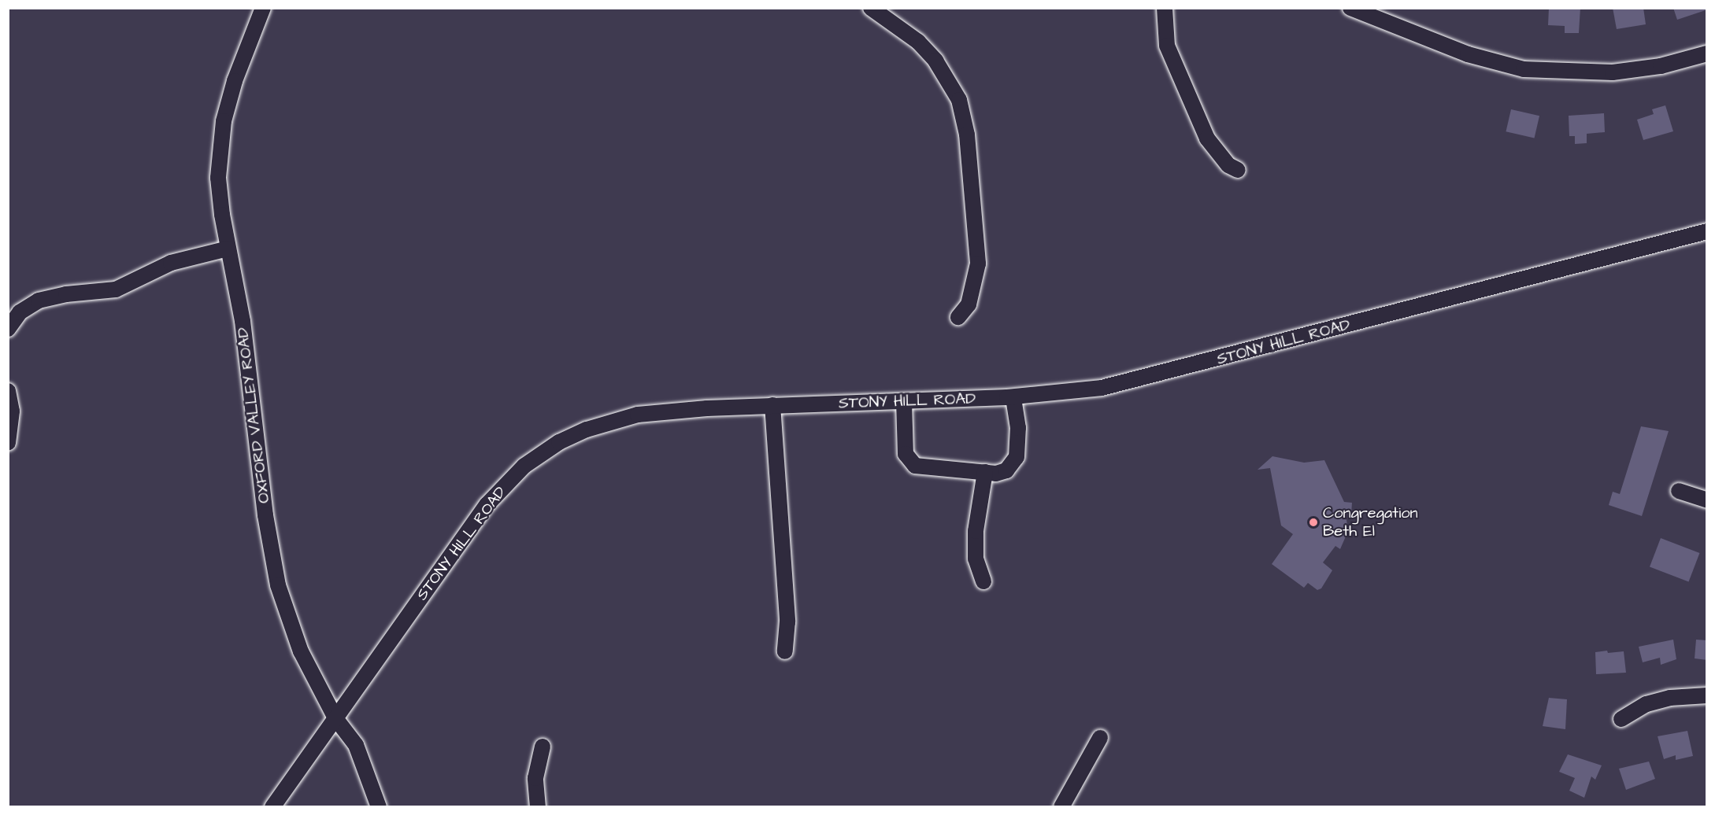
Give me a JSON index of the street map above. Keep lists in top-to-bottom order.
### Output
{
  "streets": {
    "street": ["STONY HILL ROAD", "OXFORD VALLEY ROAD"]
  },
  "crossings": [
    ["STONY HILL ROAD", "OXFORD VALLEY ROAD"]
  ],
  "places": ["Congregation Beth El"]
}
